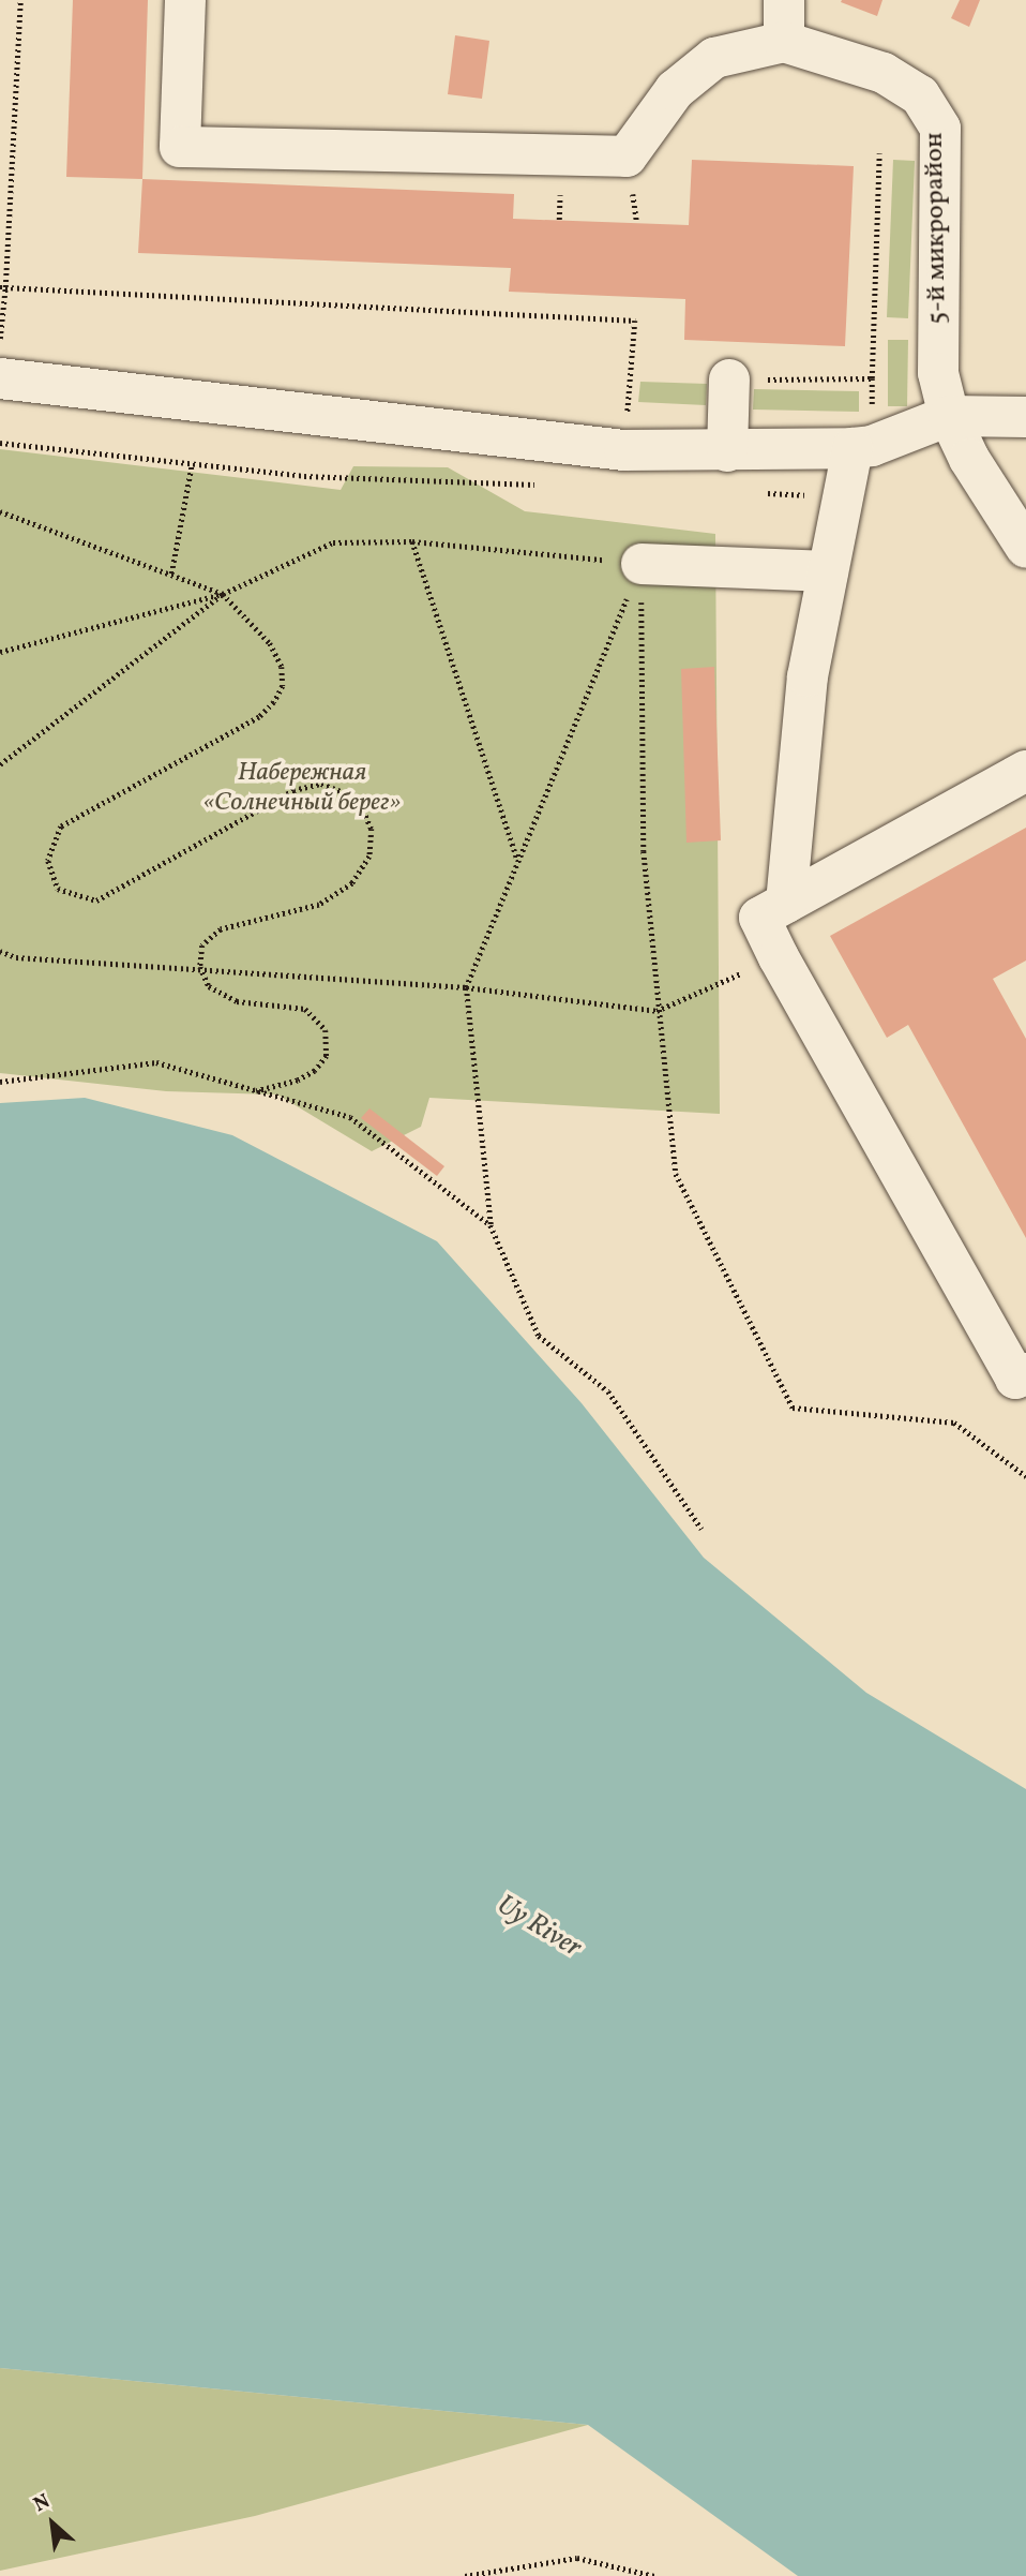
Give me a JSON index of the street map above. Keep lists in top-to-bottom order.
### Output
{
  "streets": {
    "street": ["5-й микрорайон"]
  },
  "water": ["Uy River"],
  "parks": ["Набережная «Солнечный берег»"],
  "north": "top left"
}
